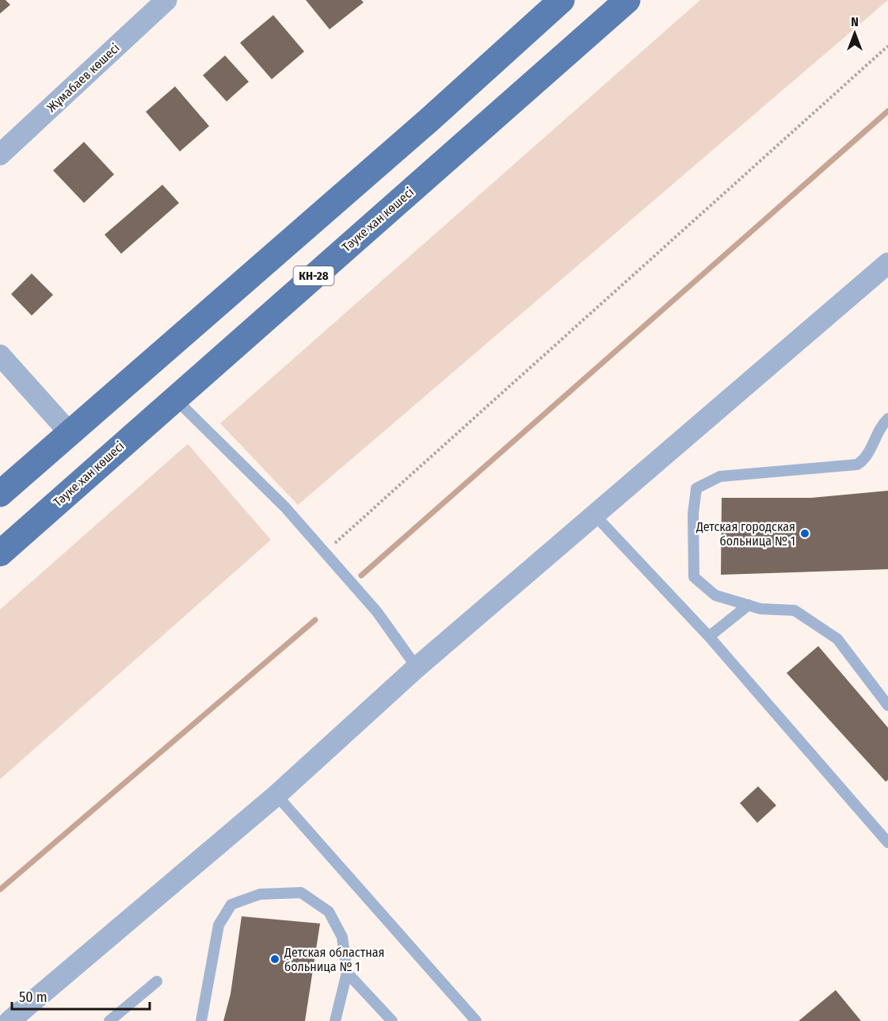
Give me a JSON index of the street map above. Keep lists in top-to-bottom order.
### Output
{
  "streets": {
    "main road": ["Тәуке хан көшесі", "КН-28"],
    "street": ["Жұмабаев көшесі"]
  },
  "places": ["Детская городская больница № 1", "Детская областная больница № 1"],
  "scale_bar": "50 m",
  "north": "top"
}
